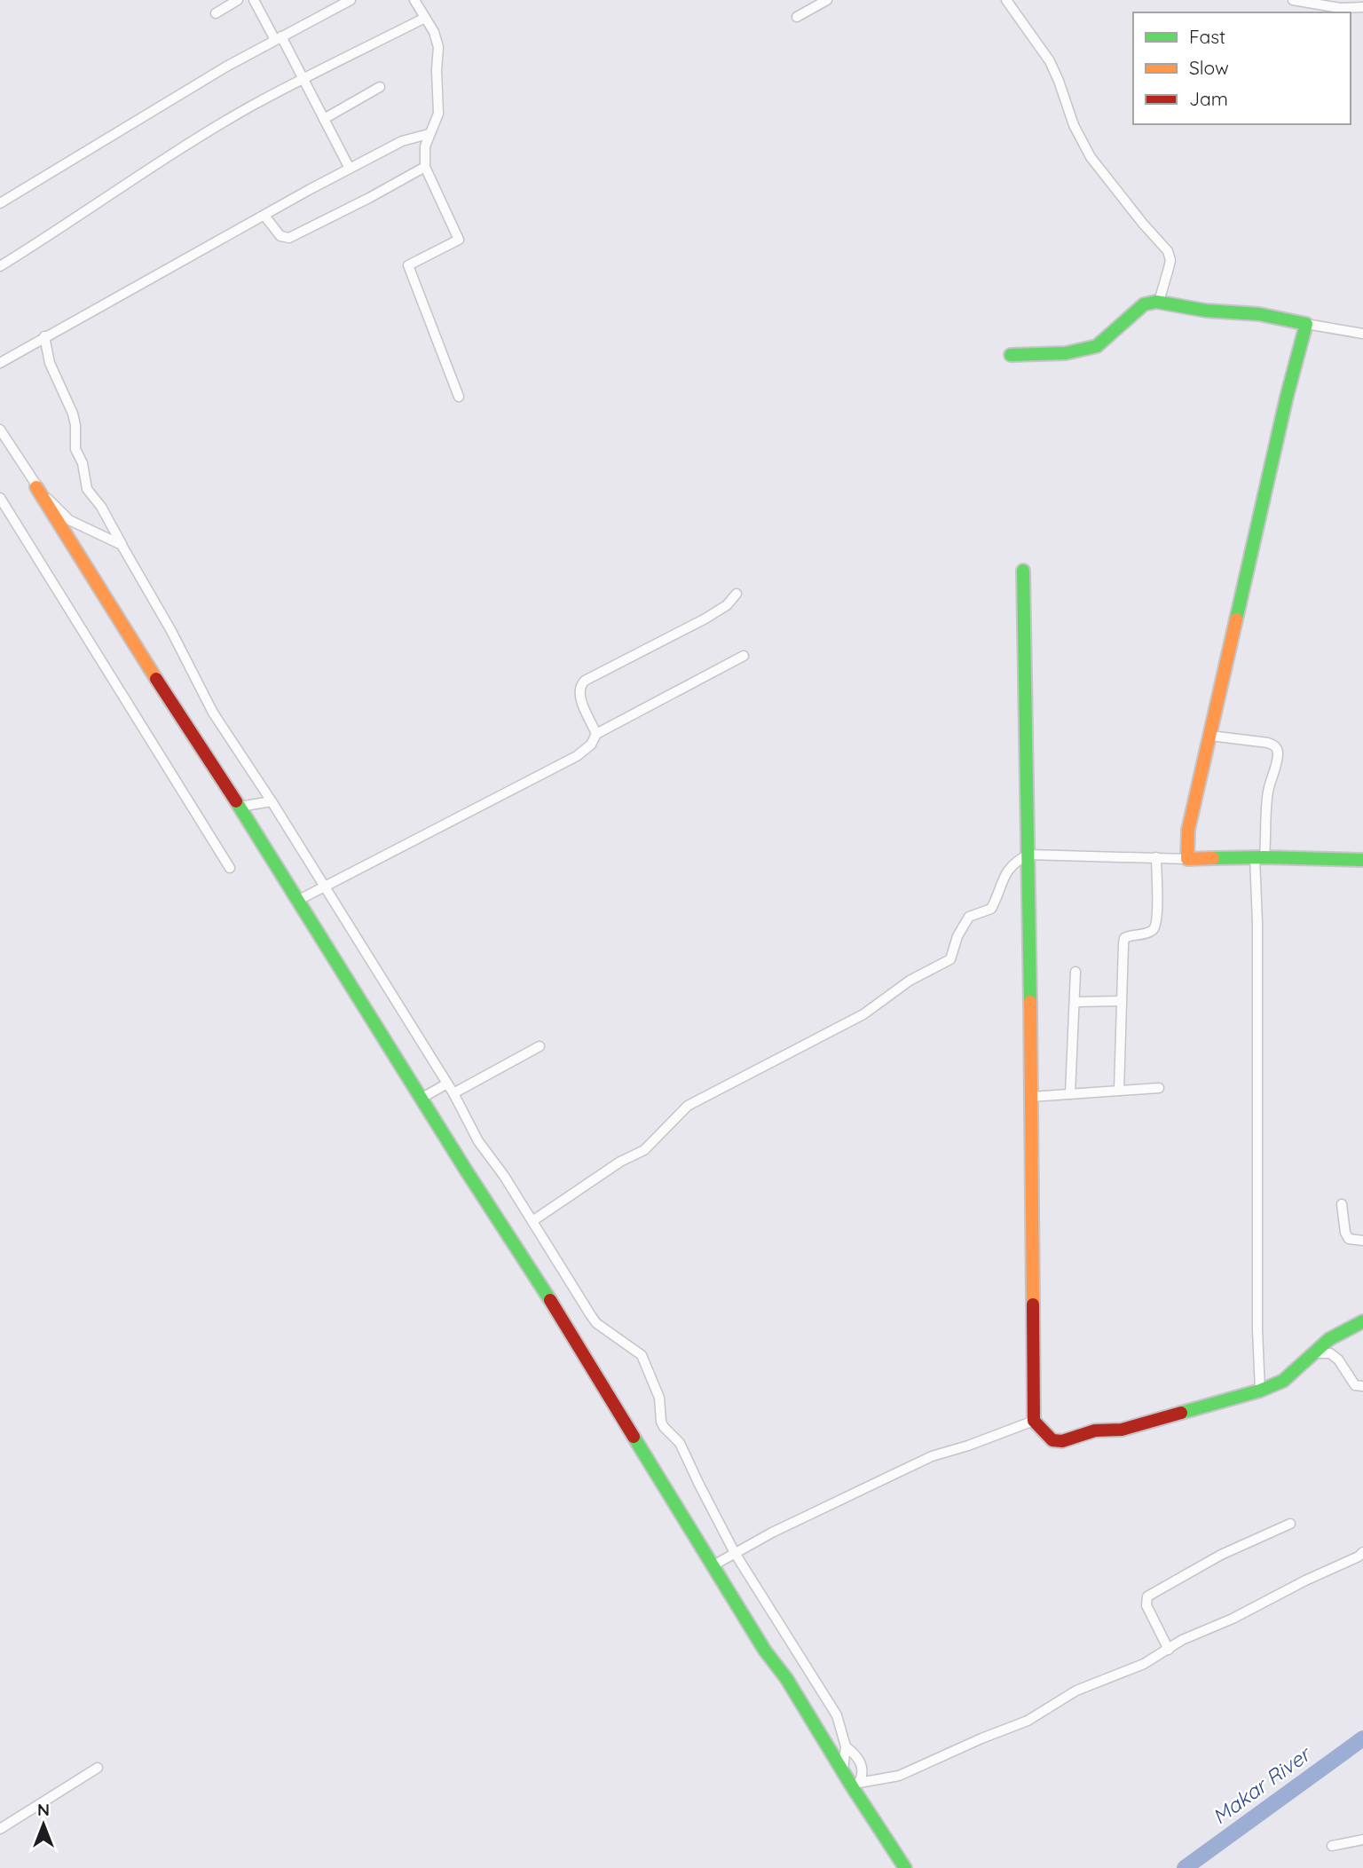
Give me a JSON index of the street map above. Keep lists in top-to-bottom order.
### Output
{
  "water": ["Makar River"],
  "legend": ["Fast", "Slow", "Jam"],
  "north": "top"
}
